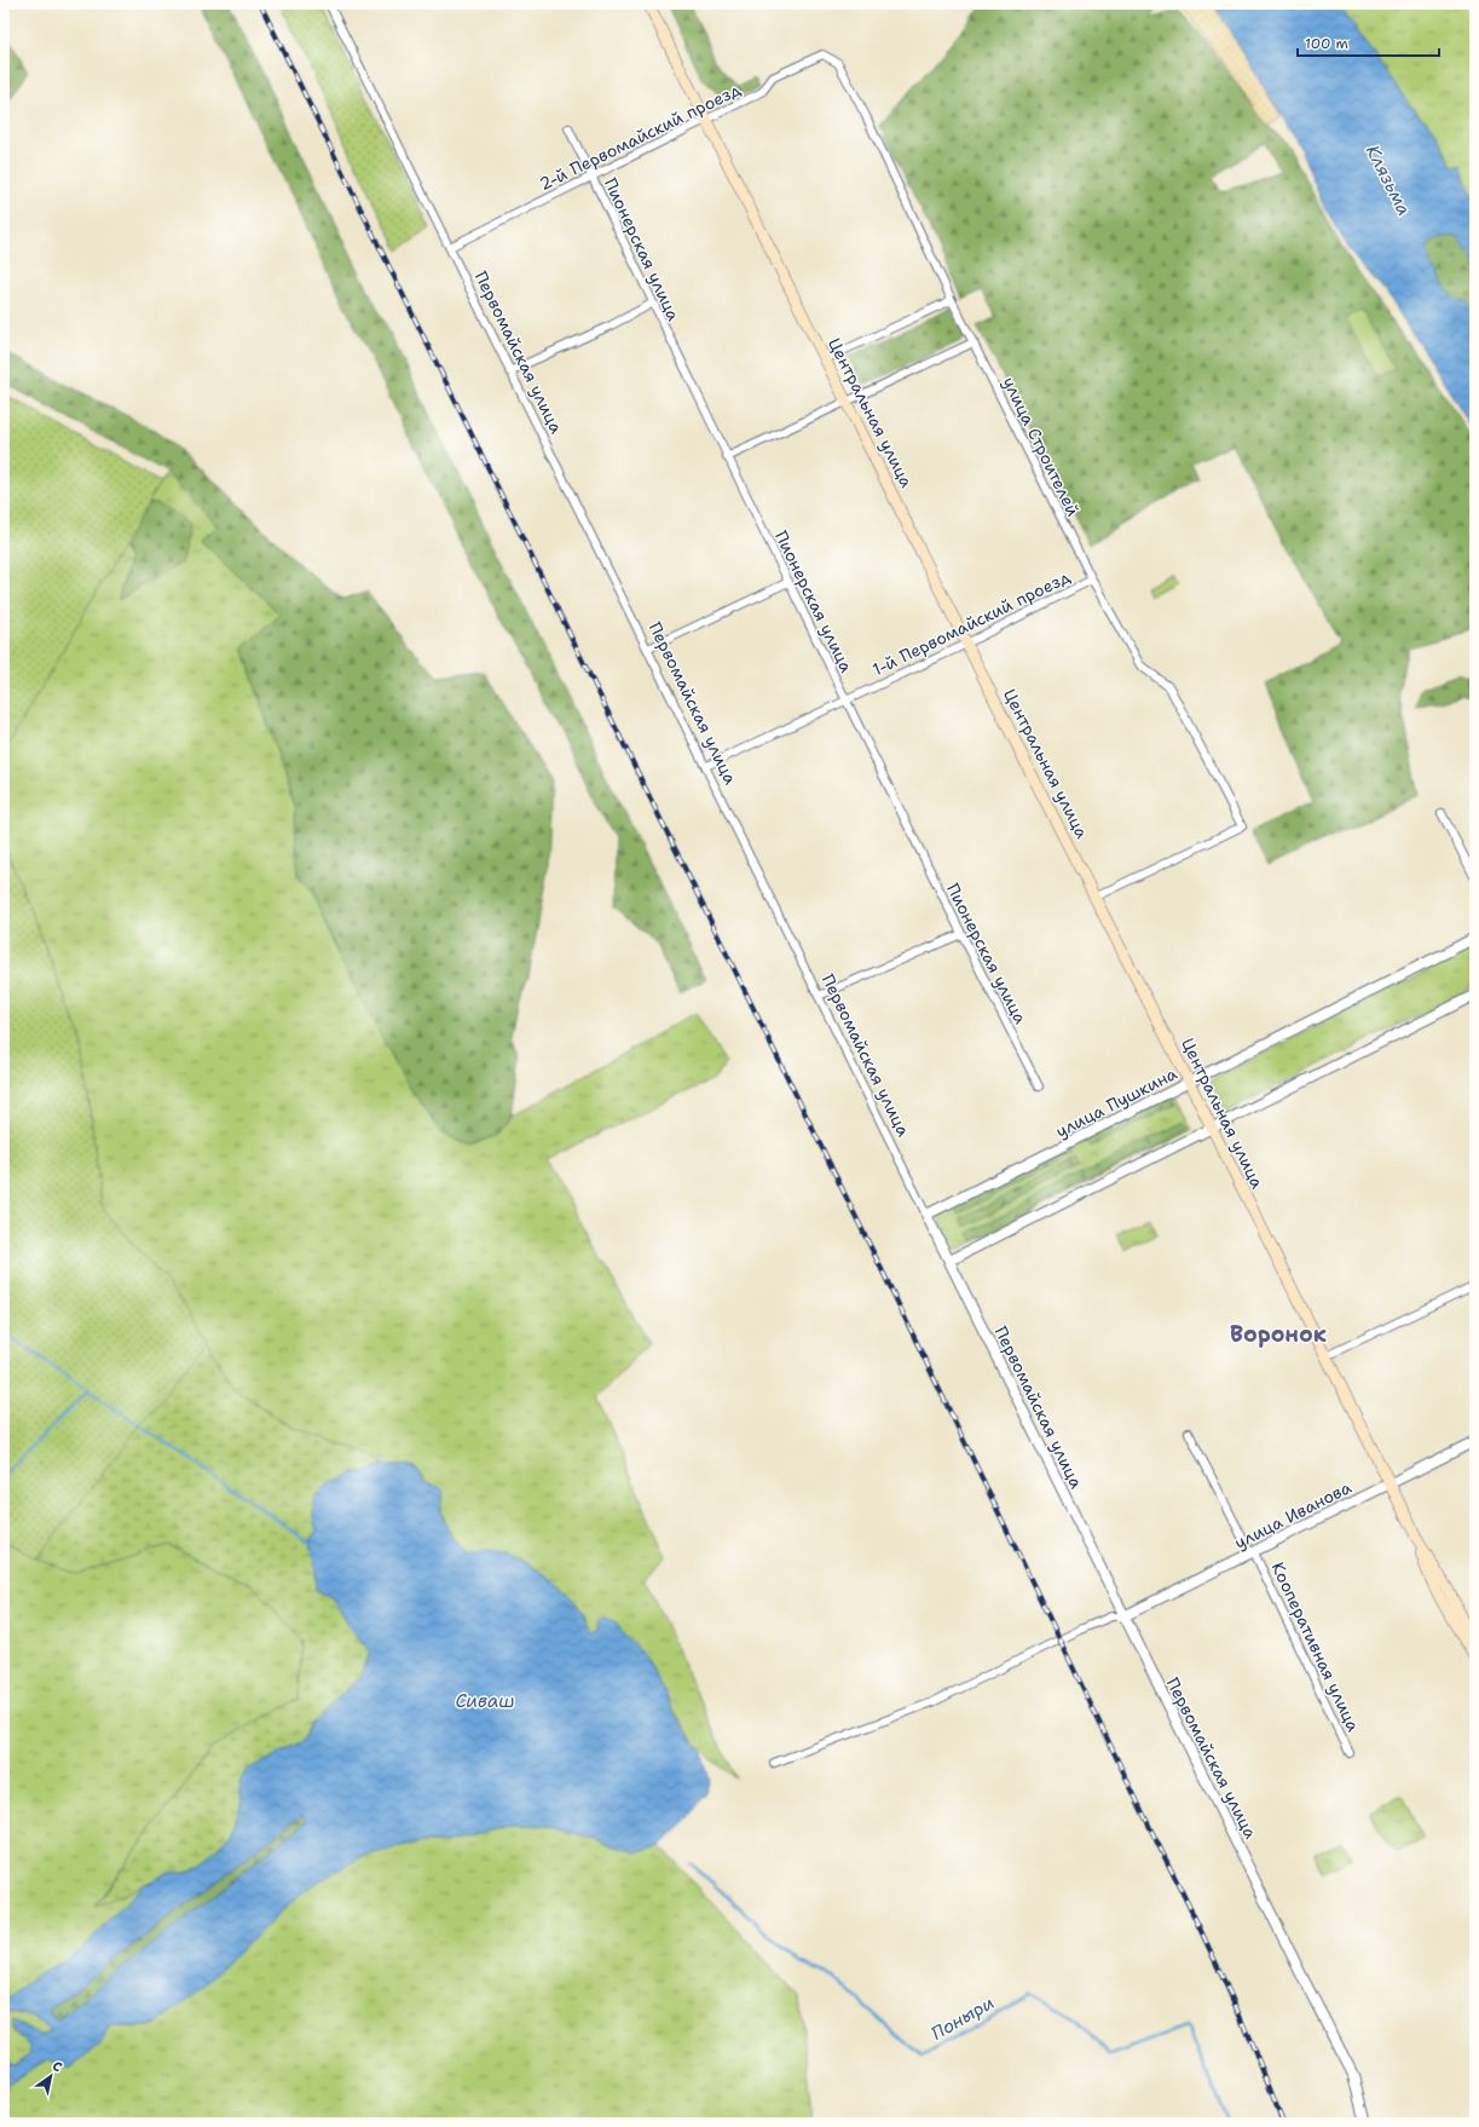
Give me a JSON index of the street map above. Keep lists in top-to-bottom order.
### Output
{
  "streets": {
    "main road": ["Центральная улица"],
    "street": [
      "2-й Первомайский проезд",
      "Пионерская улица",
      "Первомайская улица",
      "улица Строителей",
      "1-й Первомайский проезд",
      "улица Пушкина",
      "улица Иванова",
      "Кооперативная улица"
    ]
  },
  "crossings": [
    ["2-й Первомайский проезд", "Пионерская улица"],
    ["2-й Первомайский проезд", "Первомайская улица"],
    ["2-й Первомайский проезд", "Центральная улица"],
    ["2-й Первомайский проезд", "улица Строителей"],
    ["Пионерская улица", "1-й Первомайский проезд"],
    ["Первомайская улица", "1-й Первомайский проезд"],
    ["Первомайская улица", "улица Пушкина"],
    ["Первомайская улица", "улица Иванова"],
    ["Центральная улица", "улица Строителей"],
    ["Центральная улица", "1-й Первомайский проезд"],
    ["Центральная улица", "улица Пушкина"],
    ["Центральная улица", "улица Иванова"],
    ["улица Строителей", "1-й Первомайский проезд"],
    ["улица Иванова", "Кооперативная улица"]
  ],
  "districts": ["Воронок"],
  "water": ["Клязьма", "Сиваш", "Поныри"],
  "scale_bar": "100 m",
  "north": "top right"
}
